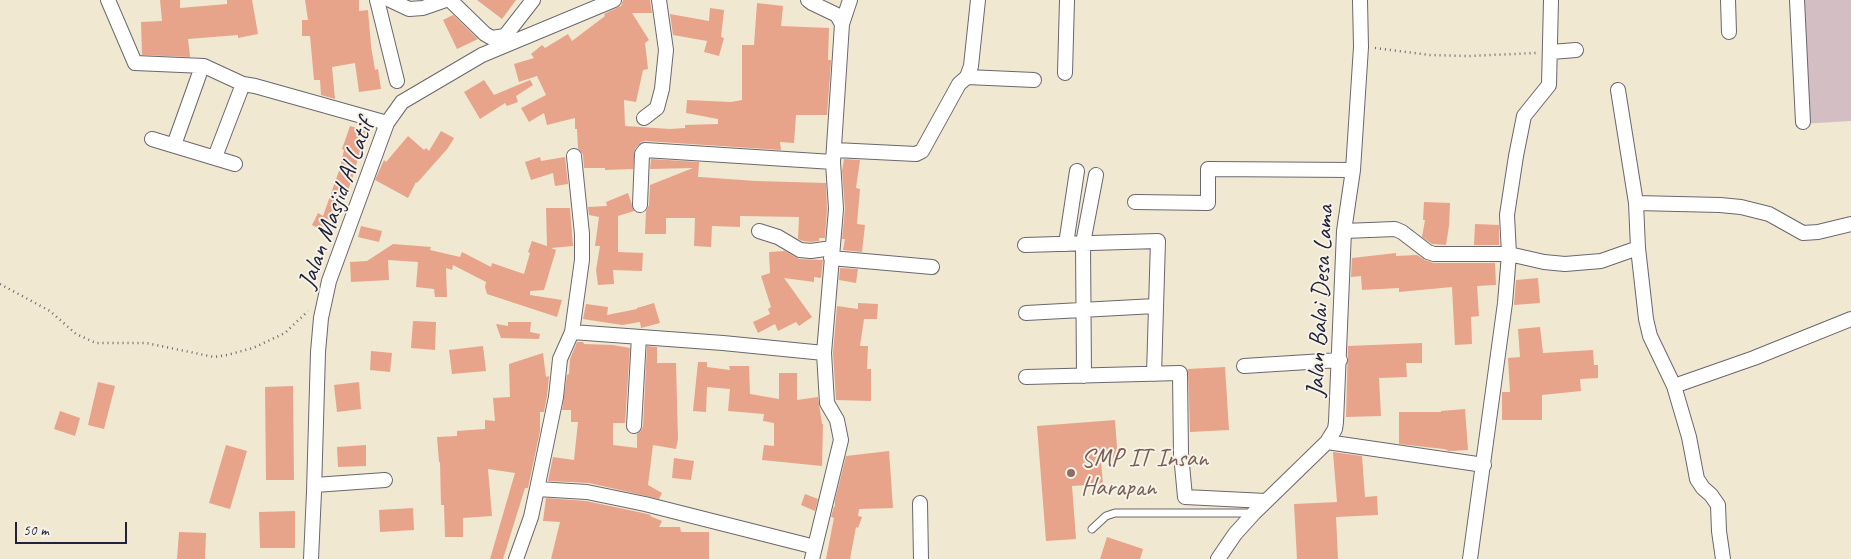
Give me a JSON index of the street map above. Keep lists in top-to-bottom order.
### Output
{
  "streets": {
    "street": ["Jalan Masjid Al Latif", "Jalan Balai Desa Lama"]
  },
  "places": ["SMP IT Insan Harapan"],
  "scale_bar": "50 m"
}
